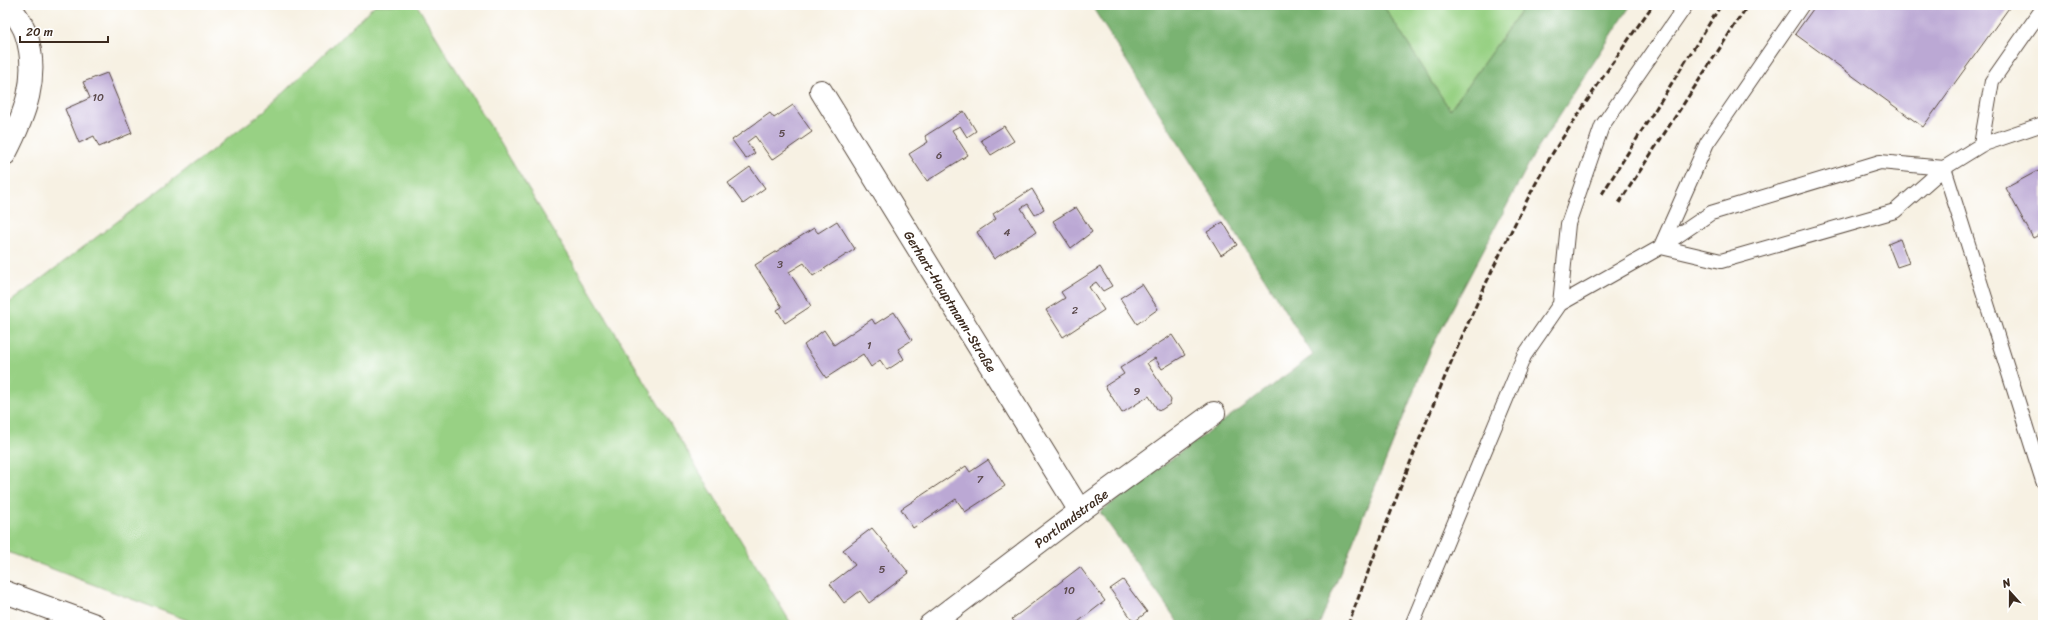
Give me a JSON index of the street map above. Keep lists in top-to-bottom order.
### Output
{
  "streets": {
    "street": ["Gerhart-Hauptmann-Straße", "Portlandstraße"]
  },
  "crossings": [
    ["Gerhart-Hauptmann-Straße", "Portlandstraße"]
  ],
  "house_numbers": [
    "10",
    "5",
    "6",
    "4",
    "3",
    "2",
    "1",
    "9",
    "7",
    "5",
    "10"
  ],
  "scale_bar": "20 m",
  "north": "top"
}
